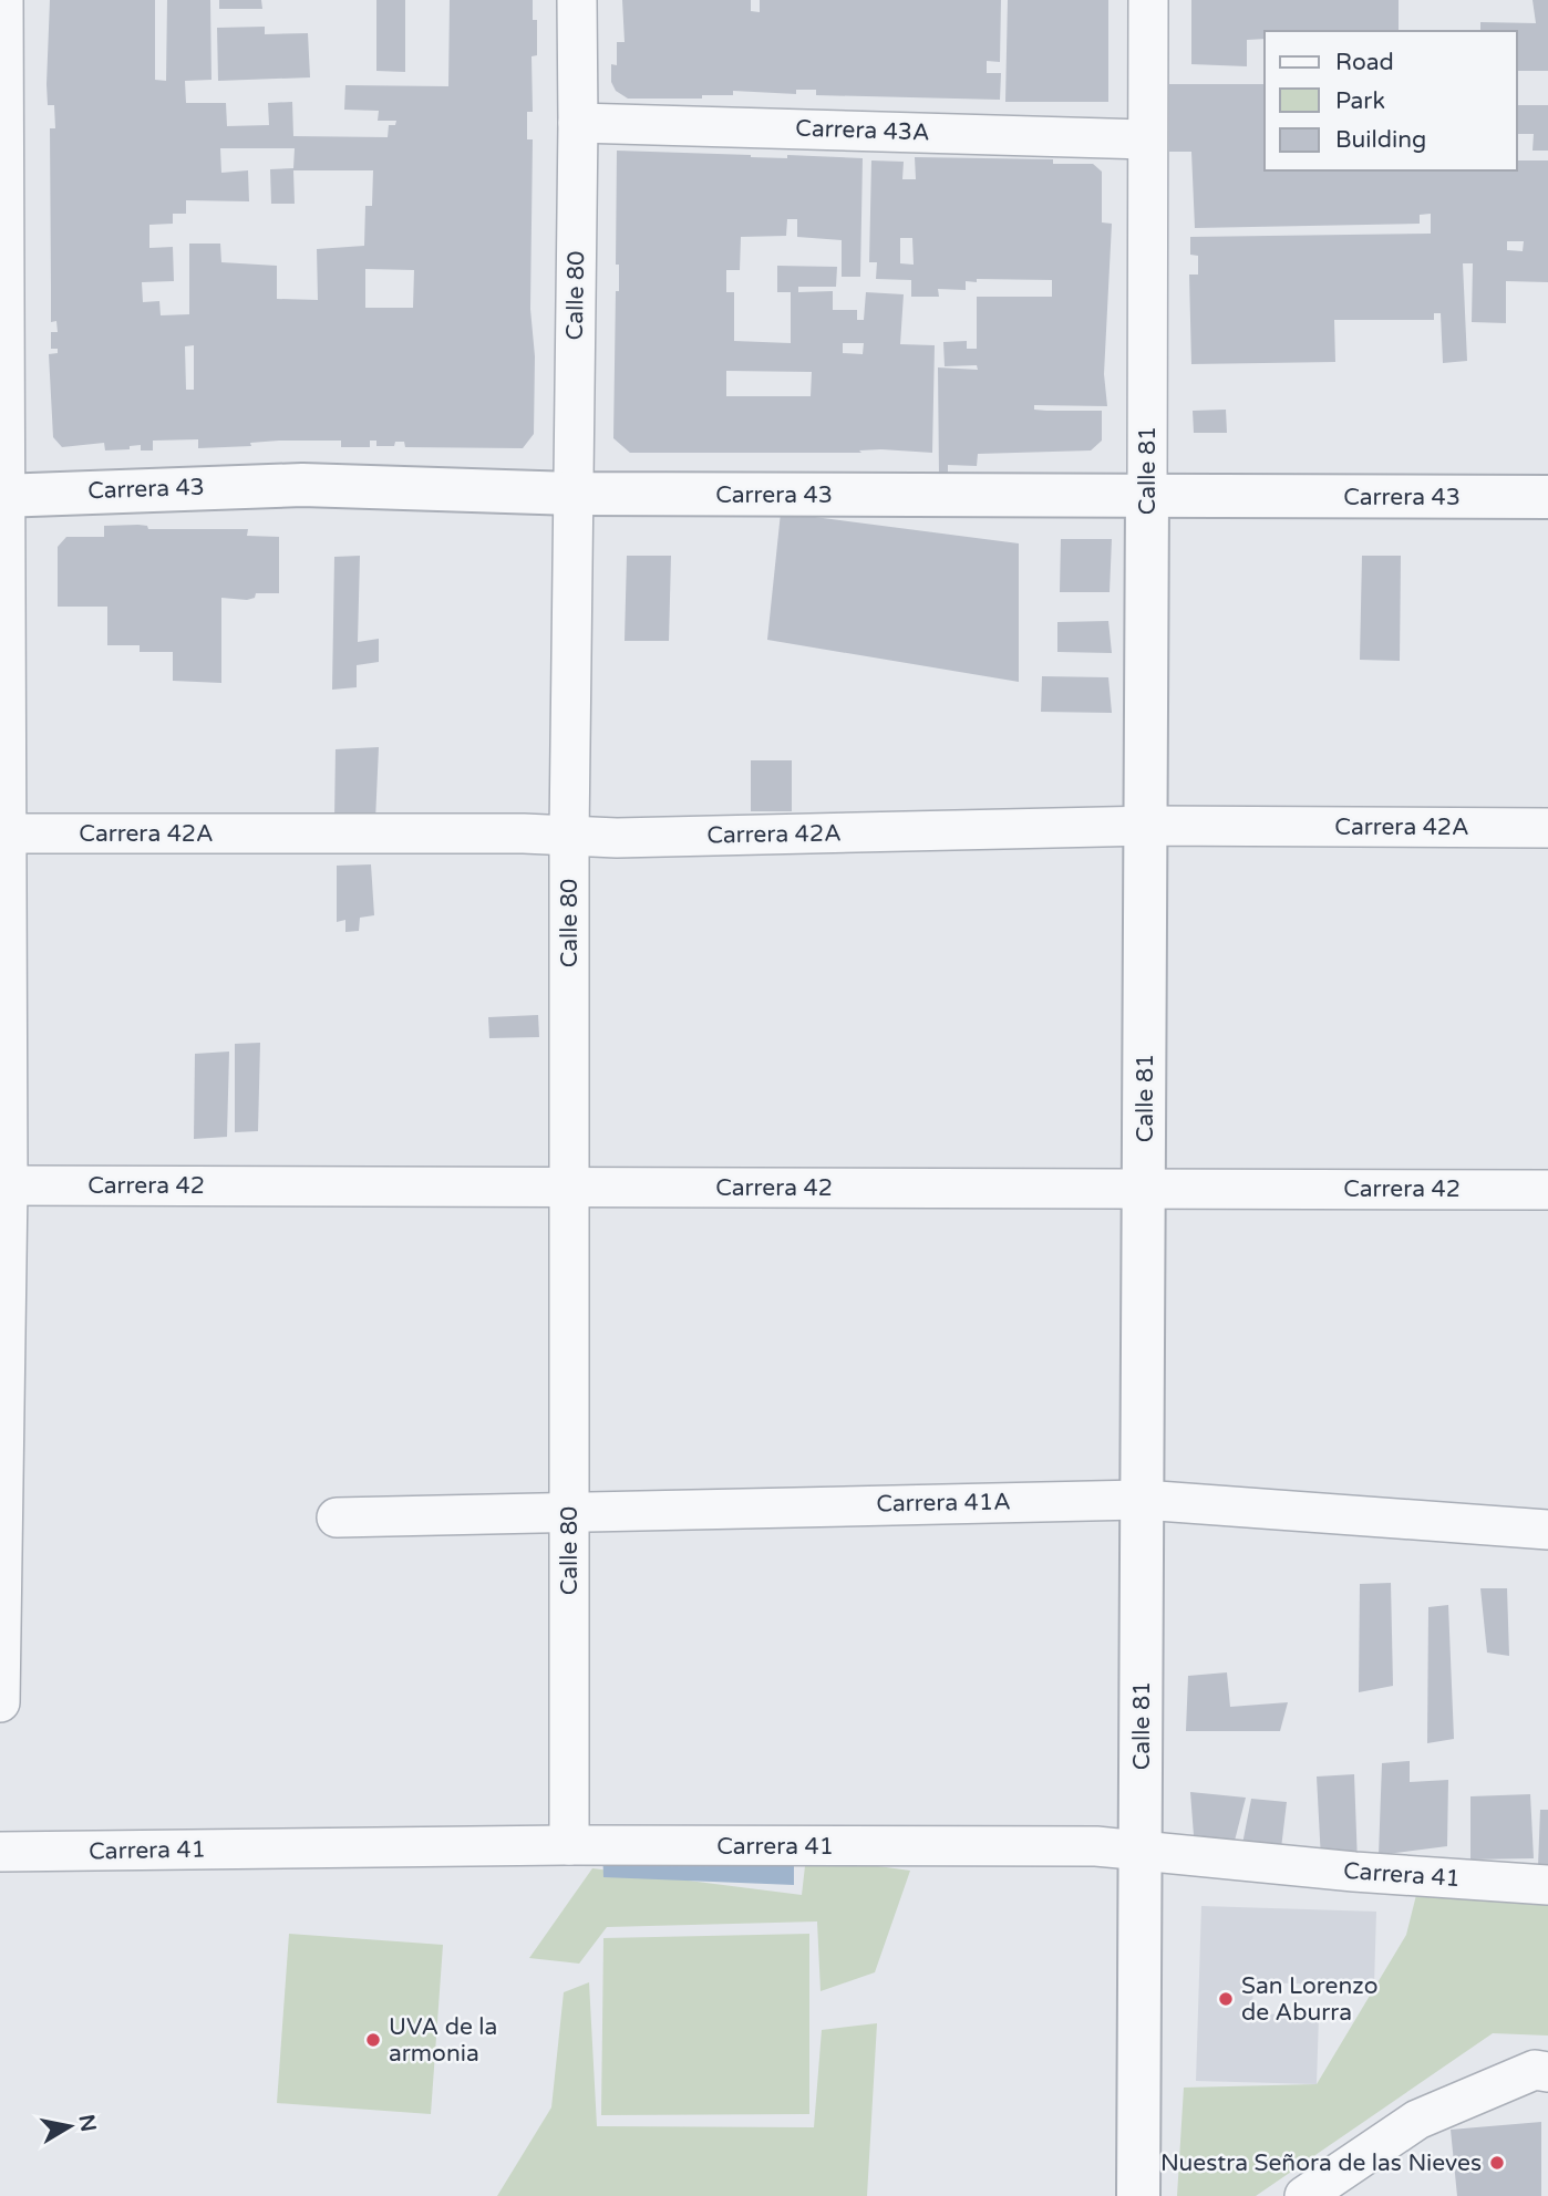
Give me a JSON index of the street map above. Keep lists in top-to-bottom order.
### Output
{
  "streets": {
    "street": [
      "Carrera 43A",
      "Calle 80",
      "Calle 81",
      "Carrera 43",
      "Carrera 42A",
      "Carrera 42",
      "Carrera 41A",
      "Carrera 41"
    ]
  },
  "crossings": [
    ["Carrera 43A", "Calle 80"],
    ["Carrera 43A", "Calle 81"],
    ["Calle 80", "Carrera 43"],
    ["Calle 80", "Carrera 42A"],
    ["Calle 80", "Carrera 42"],
    ["Calle 80", "Carrera 41A"],
    ["Calle 80", "Carrera 41"],
    ["Calle 81", "Carrera 43"],
    ["Calle 81", "Carrera 42A"],
    ["Calle 81", "Carrera 42"],
    ["Calle 81", "Carrera 41A"],
    ["Calle 81", "Carrera 41"]
  ],
  "places": ["San Lorenzo de Aburra", "UVA de la armonia", "Nuestra Señora de las Nieves"],
  "legend": ["Road", "Park", "Building"],
  "north": "right"
}
